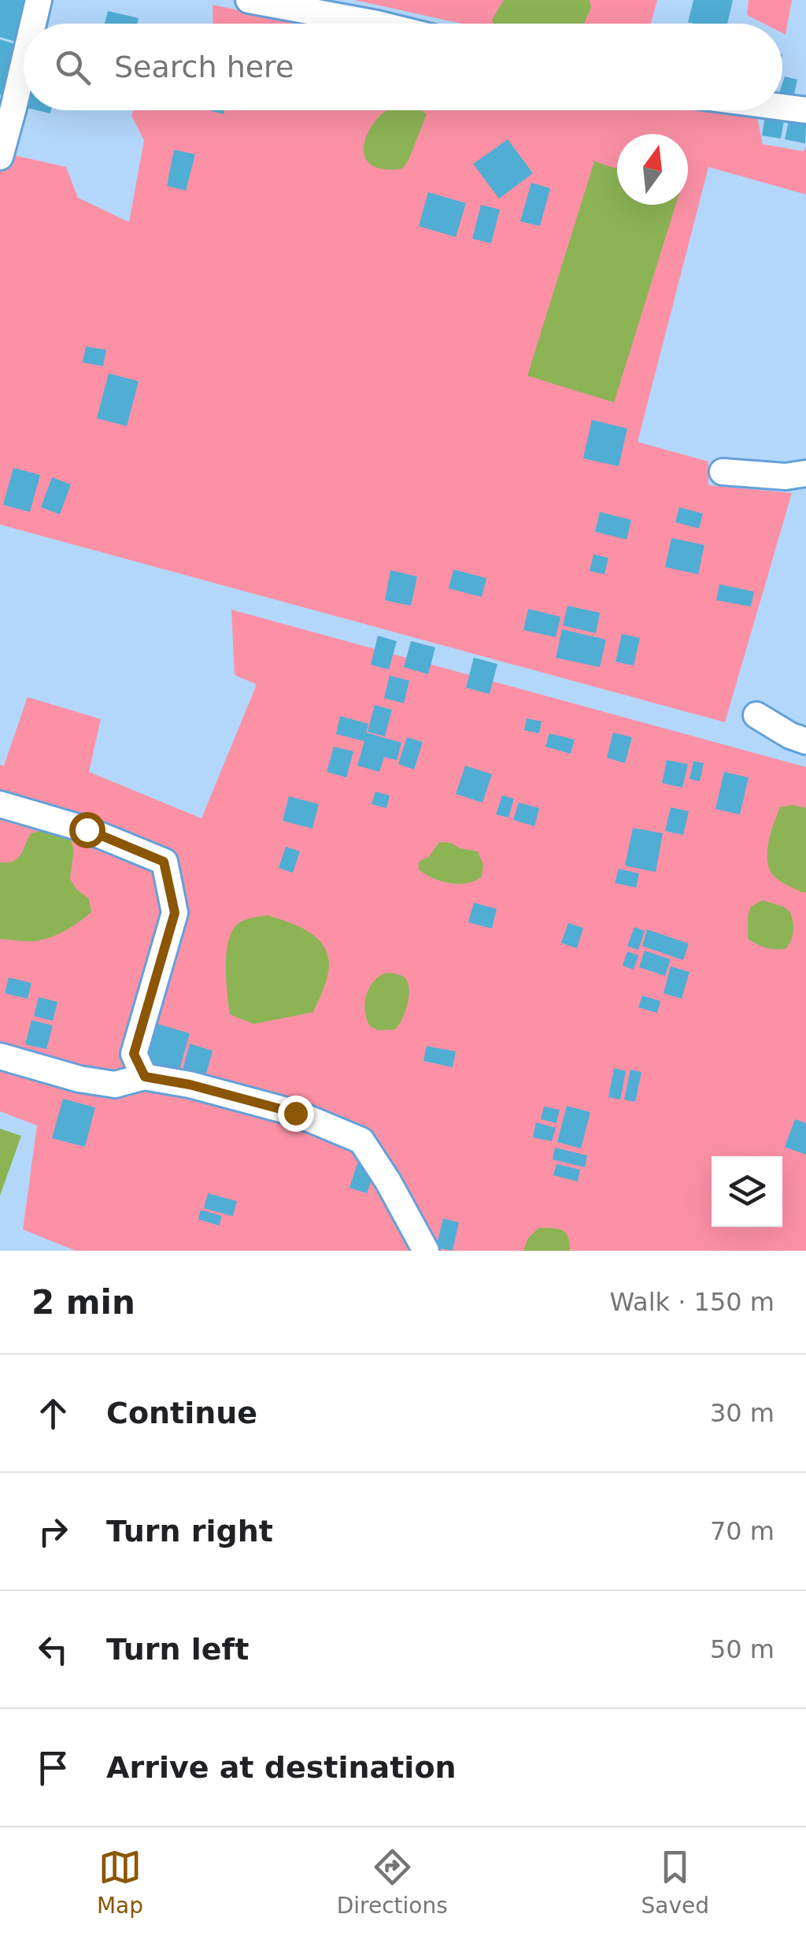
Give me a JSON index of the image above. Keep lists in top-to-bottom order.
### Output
{
  "north": "top",
  "page": {
    "search": "Search here",
    "heading": ["2 min", "Walk · 150 m"],
    "list": [
      ["Continue", "30 m"],
      ["Turn right", "70 m"],
      ["Turn left", "50 m"],
      "Arrive at destination"
    ],
    "nav": ["Map", "Directions", "Saved"]
  }
}
